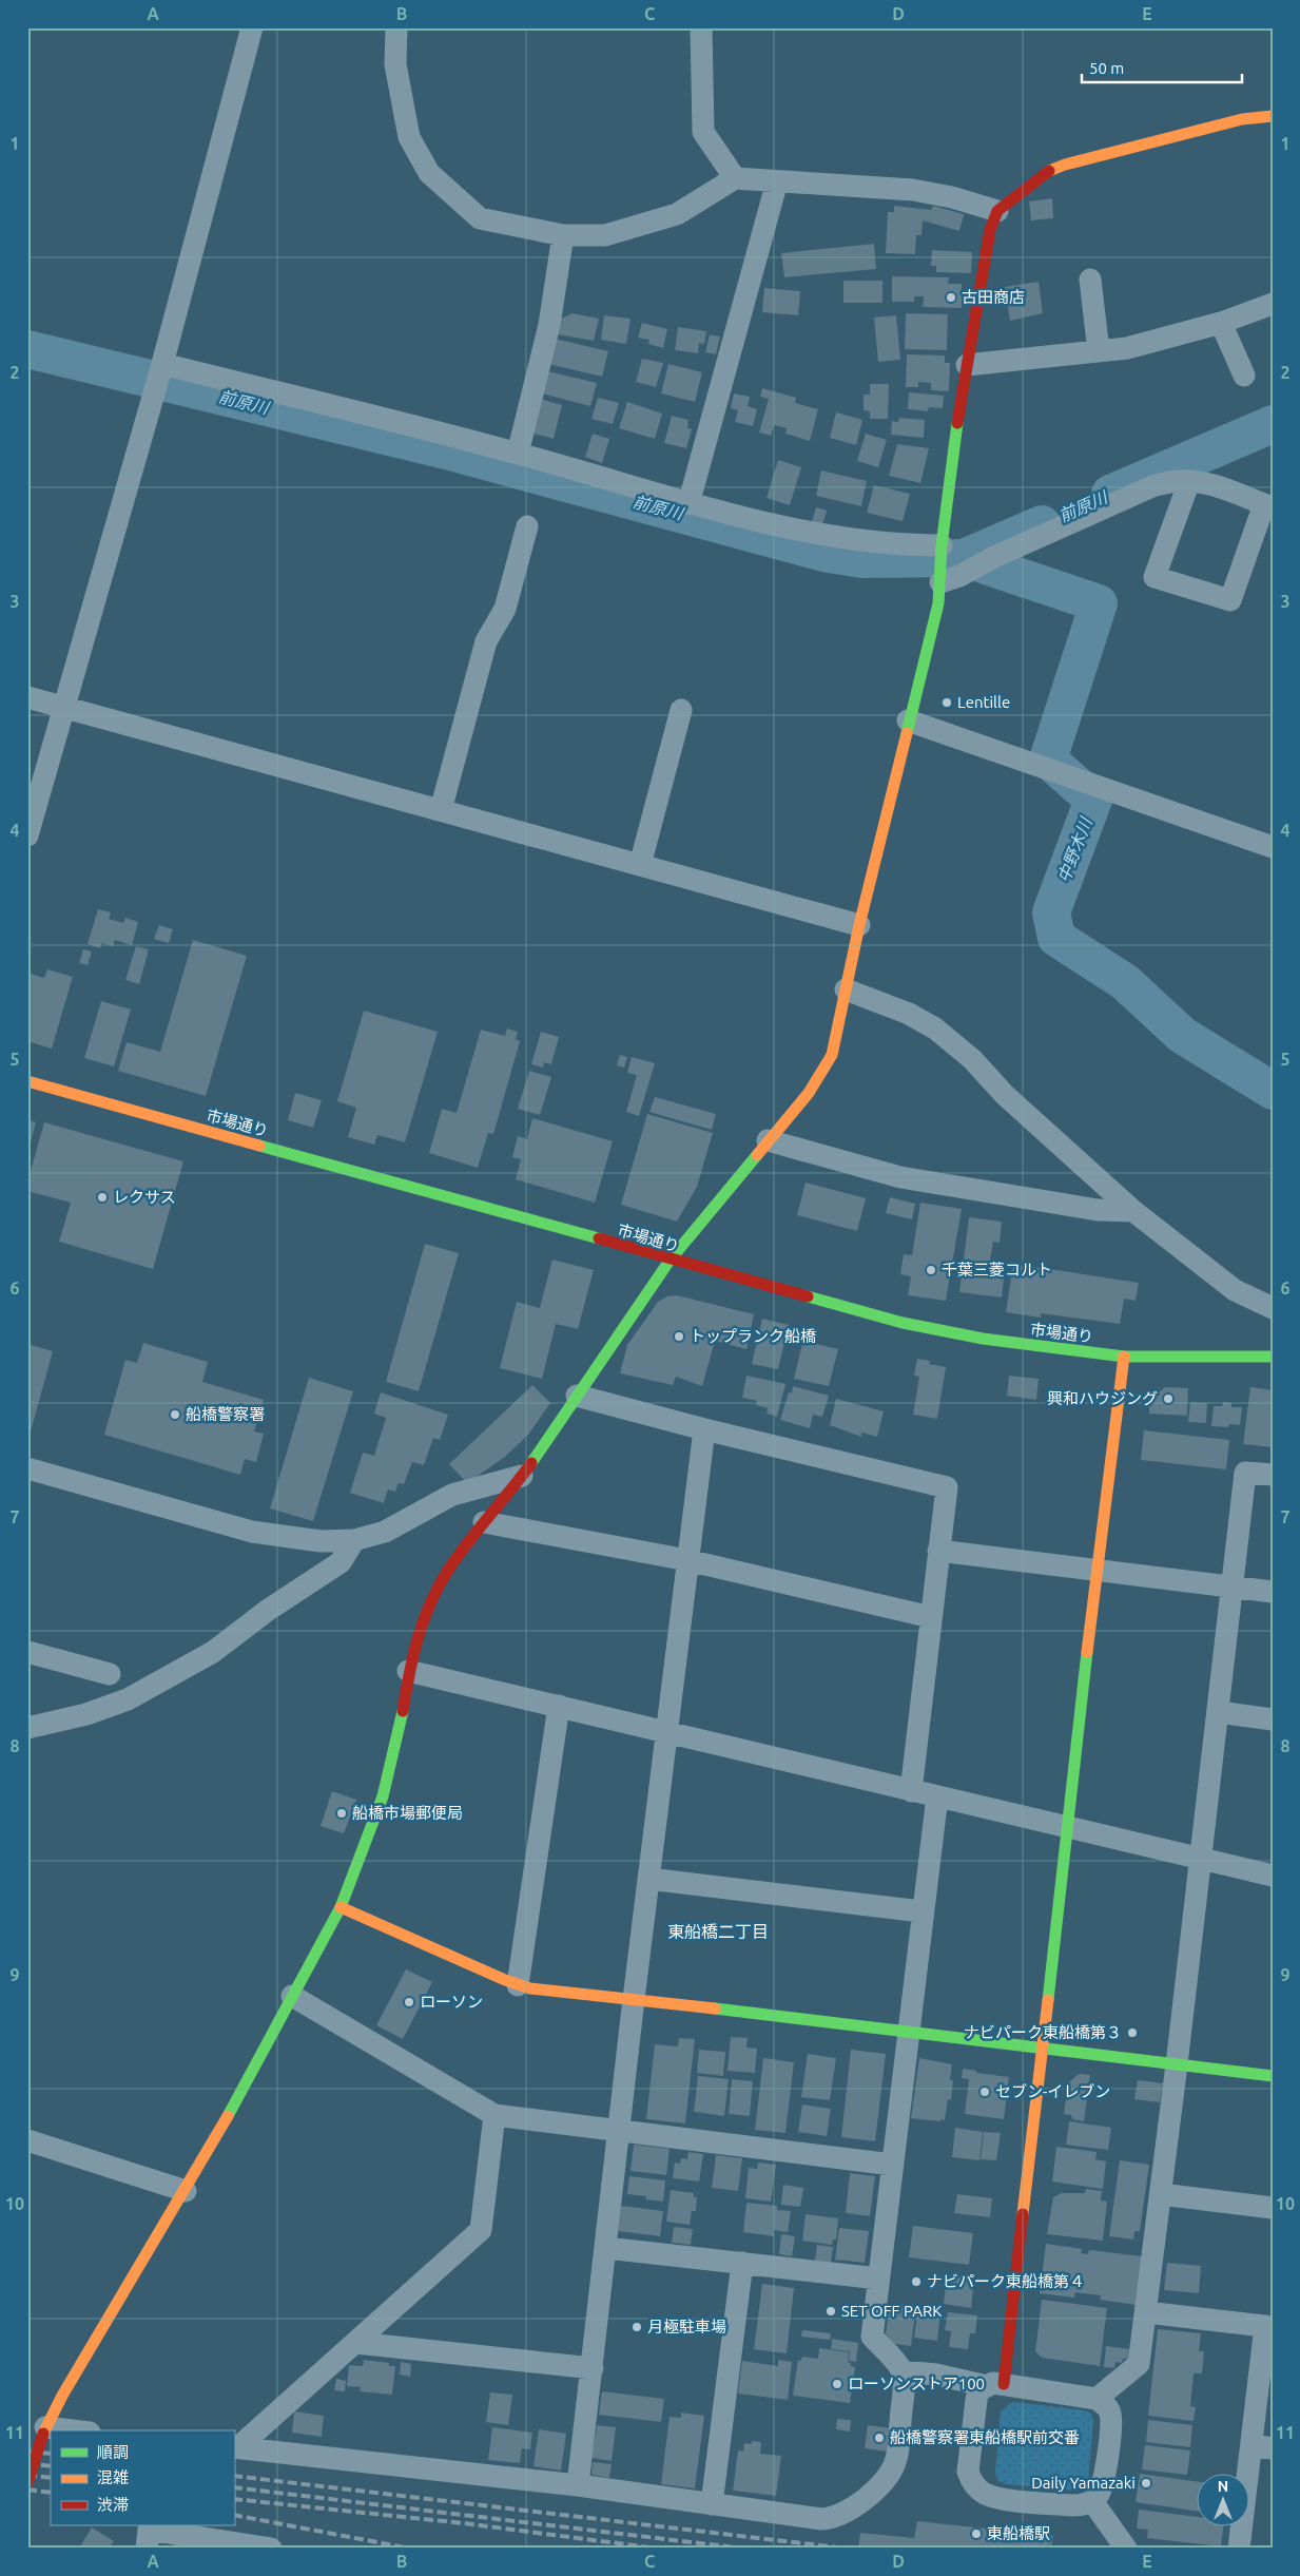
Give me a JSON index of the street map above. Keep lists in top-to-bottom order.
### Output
{
  "streets": {
    "street": ["市場通り"]
  },
  "districts": ["東船橋二丁目"],
  "water": ["前原川", "中野木川"],
  "places": [
    "古田商店",
    "Lentille",
    "レクサス",
    "千葉三菱コルト",
    "トップランク船橋",
    "興和ハウジング",
    "船橋警察署",
    "船橋市場郵便局",
    "ローソン",
    "ナビパーク東船橋第３",
    "セブン-イレブン",
    "ナビパーク東船橋第４",
    "SET OFF PARK",
    "月極駐車場",
    "ローソンストア100",
    "船橋警察署東船橋駅前交番",
    "Daily Yamazaki",
    "東船橋駅"
  ],
  "legend": ["順調", "混雑", "渋滞"],
  "scale_bar": "50 m",
  "north": "top",
  "grid": {
    "columns": [
      "A",
      "B",
      "C",
      "D",
      "E"
    ],
    "rows": [
      "1",
      "2",
      "3",
      "4",
      "5",
      "6",
      "7",
      "8",
      "9",
      "10",
      "11"
    ]
  }
}
